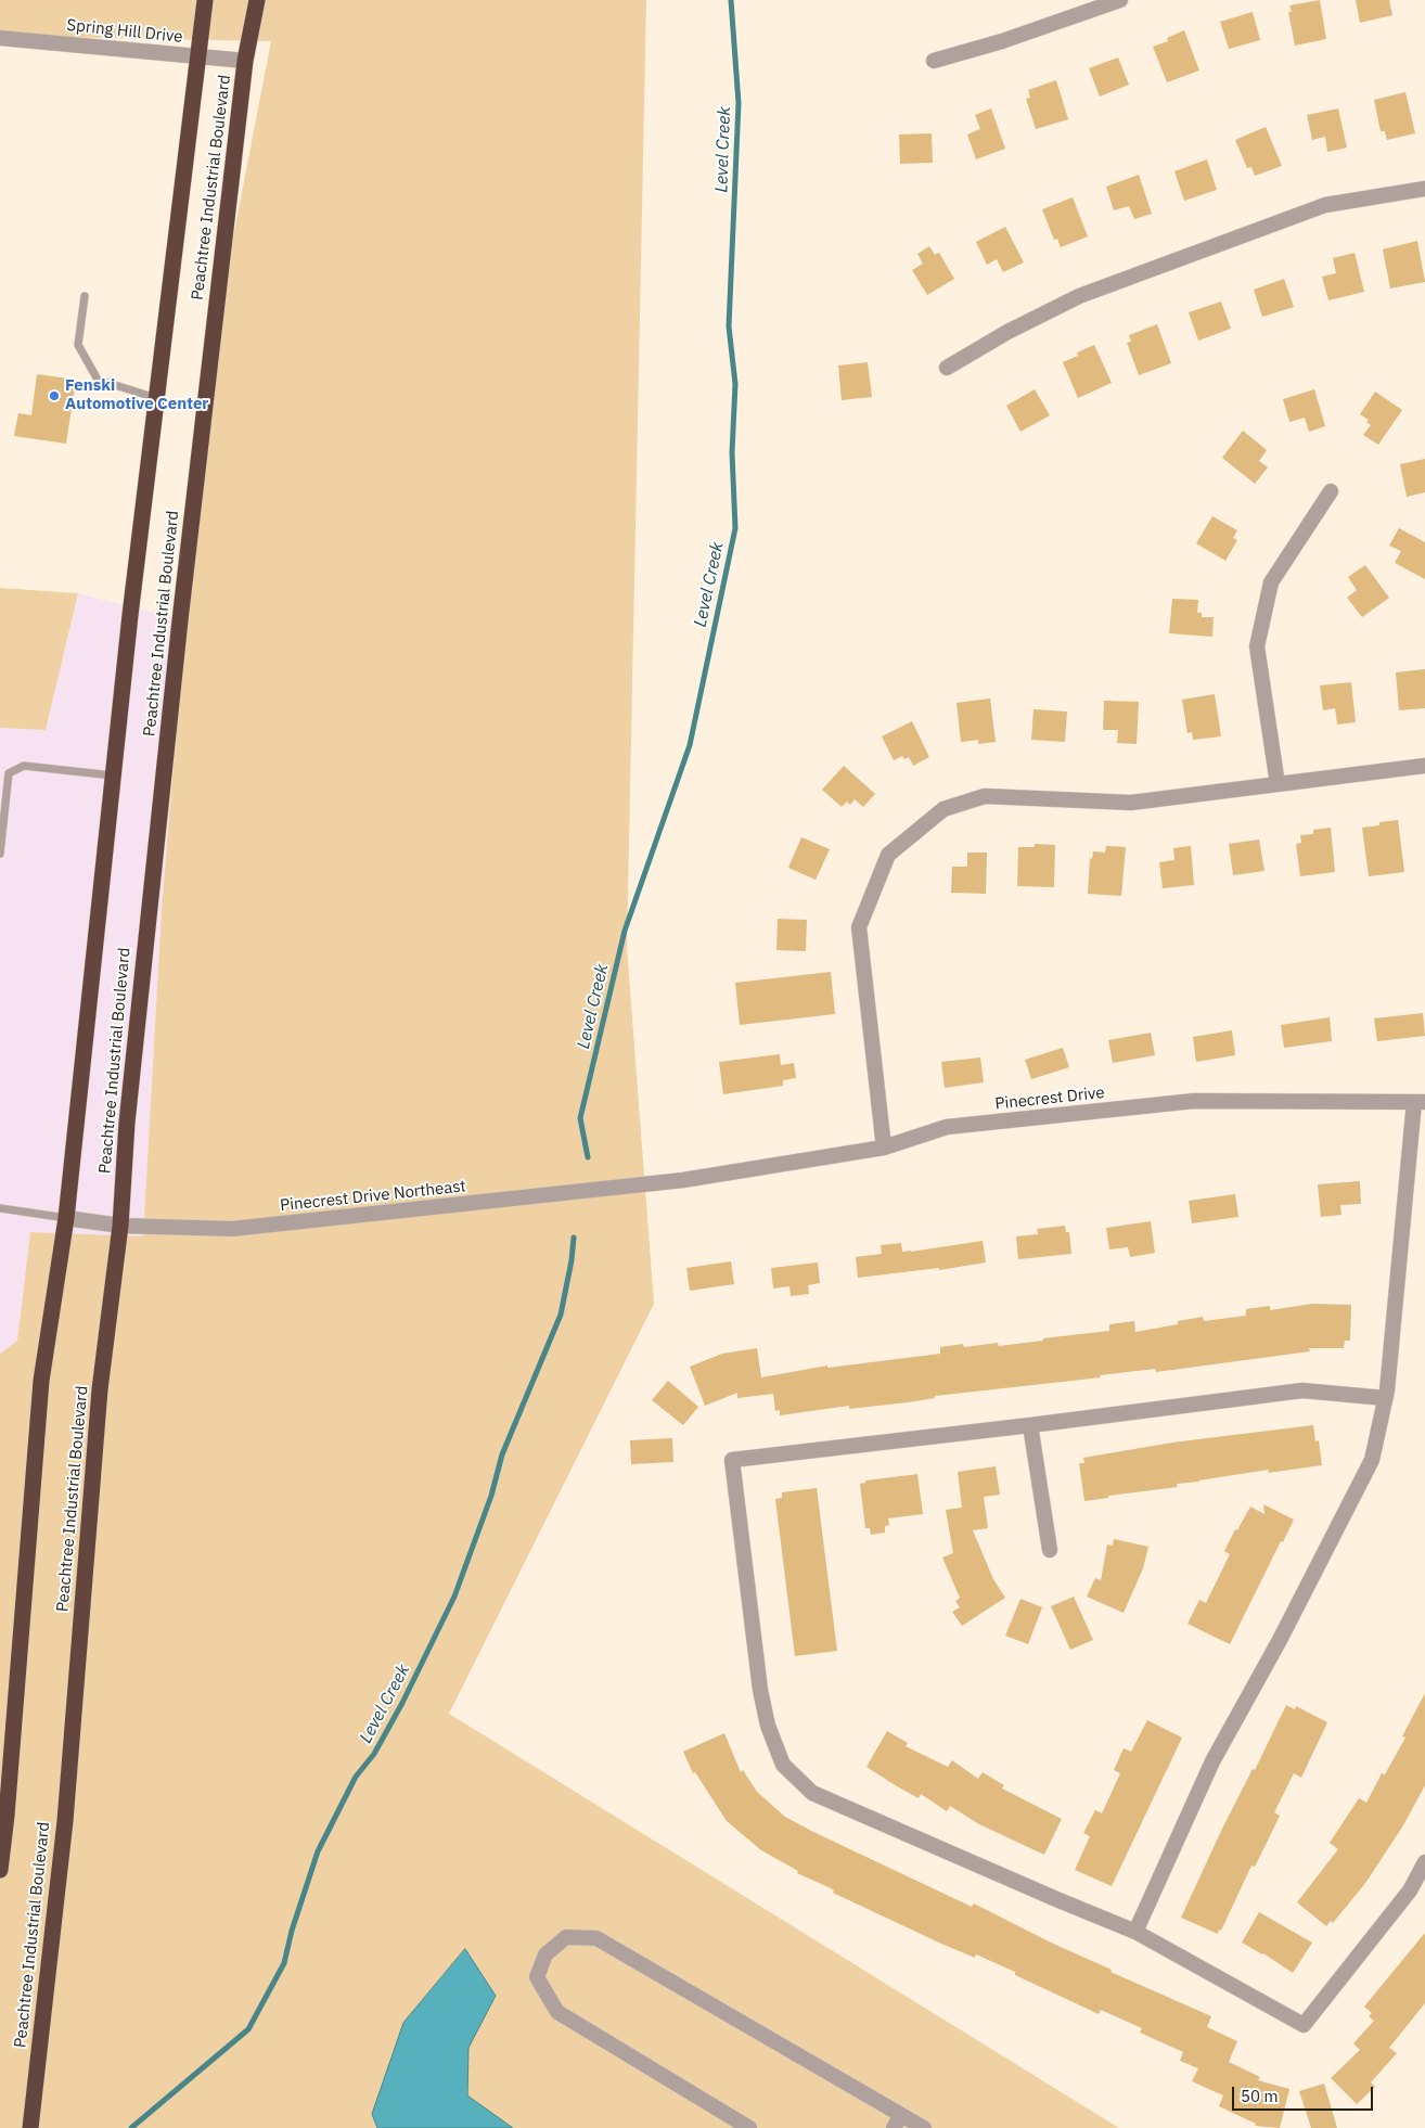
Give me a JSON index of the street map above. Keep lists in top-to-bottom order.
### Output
{
  "streets": {
    "highway": ["Peachtree Industrial Boulevard"],
    "street": ["Spring Hill Drive", "Pinecrest Drive", "Pinecrest Drive Northeast"]
  },
  "crossings": [
    ["Spring Hill Drive", "Peachtree Industrial Boulevard"],
    ["Peachtree Industrial Boulevard", "Pinecrest Drive Northeast"],
    ["Pinecrest Drive", "Pinecrest Drive Northeast"]
  ],
  "water": ["Level Creek"],
  "places": ["Fenski Automotive Center"],
  "scale_bar": "50 m"
}
